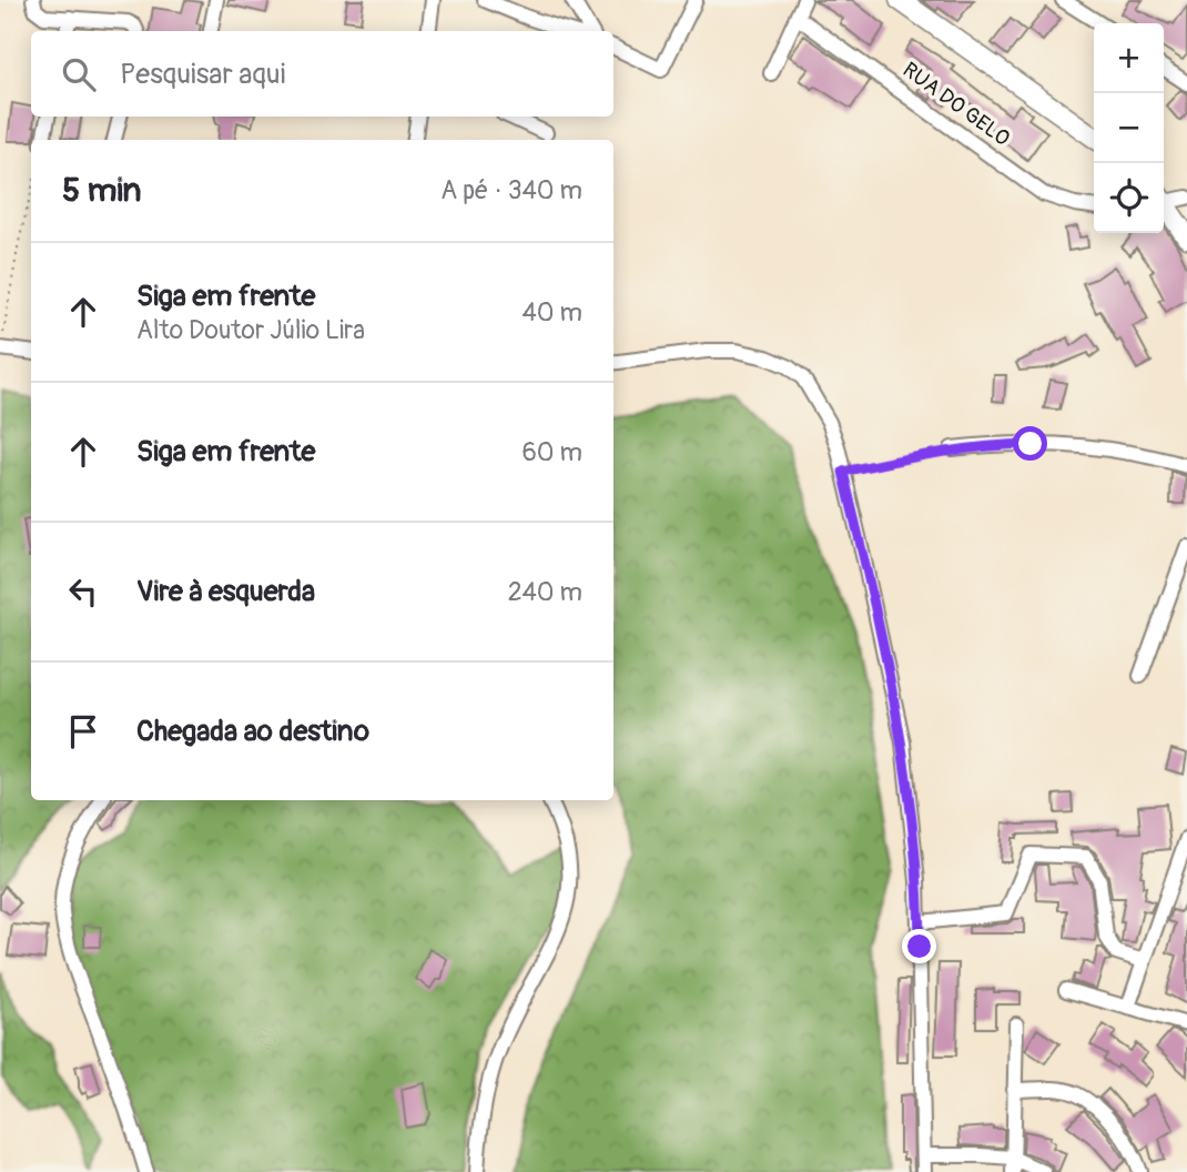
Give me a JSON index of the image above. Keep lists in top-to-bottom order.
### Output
{
  "streets": {
    "street": ["RUA DO GELO"]
  },
  "page": {
    "map_buttons": ["+", "−"],
    "search": "Pesquisar aqui",
    "heading": ["5 min", "A pé · 340 m"],
    "list": [
      ["Siga em frente", "Alto Doutor Júlio Lira", "40 m"],
      ["Siga em frente", "60 m"],
      ["Vire à esquerda", "240 m"],
      "Chegada ao destino"
    ]
  }
}
